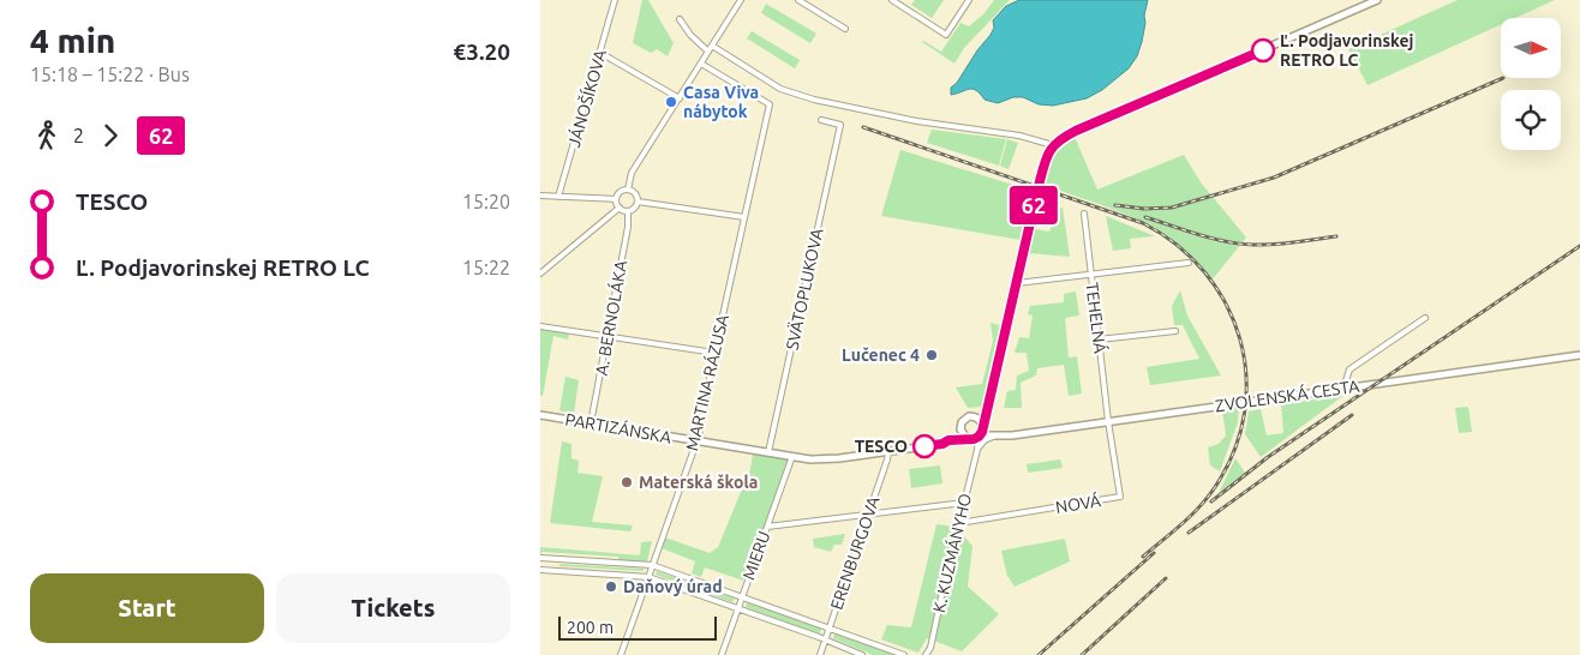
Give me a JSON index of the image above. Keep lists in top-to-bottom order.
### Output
{
  "streets": {
    "street": [
      "JÁNOŠÍKOVA",
      "SVÄTOPLUKOVA",
      "A. BERNOLÁKA",
      "TEHELNÁ",
      "MARTINA RÁZUSA",
      "ZVOLENSKÁ CESTA",
      "PARTIZÁNSKA",
      "NOVÁ",
      "ERENBURGOVA",
      "K. KUZMÁNYHO",
      "MIERU"
    ]
  },
  "crossings": [
    ["SVÄTOPLUKOVA", "ZVOLENSKÁ CESTA"],
    ["A. BERNOLÁKA", "PARTIZÁNSKA"],
    ["TEHELNÁ", "ZVOLENSKÁ CESTA"],
    ["TEHELNÁ", "NOVÁ"],
    ["MARTINA RÁZUSA", "ZVOLENSKÁ CESTA"],
    ["MARTINA RÁZUSA", "PARTIZÁNSKA"],
    ["ZVOLENSKÁ CESTA", "PARTIZÁNSKA"],
    ["ZVOLENSKÁ CESTA", "NOVÁ"],
    ["ZVOLENSKÁ CESTA", "ERENBURGOVA"],
    ["ZVOLENSKÁ CESTA", "K. KUZMÁNYHO"],
    ["ZVOLENSKÁ CESTA", "MIERU"],
    ["NOVÁ", "K. KUZMÁNYHO"]
  ],
  "places": [
    "Ľ. Podjavorinskej RETRO LC",
    "Casa Viva nábytok",
    "Lučenec 4",
    "TESCO",
    "Materská škola",
    "Daňový úrad"
  ],
  "lines": ["bus line 62"],
  "scale_bar": "200 m",
  "north": "right",
  "page": {
    "heading": ["4 min", "15:18 – 15:22 · Bus", "€3.20"],
    "on_map": "62",
    "legs": ["2", "62"],
    "list": [
      {
        "name": "TESCO",
        "value": "15:20"
      },
      {
        "name": "Ľ. Podjavorinskej RETRO LC",
        "value": "15:22"
      }
    ],
    "buttons": ["Start", "Tickets"],
    "scale": "200 m"
  }
}
